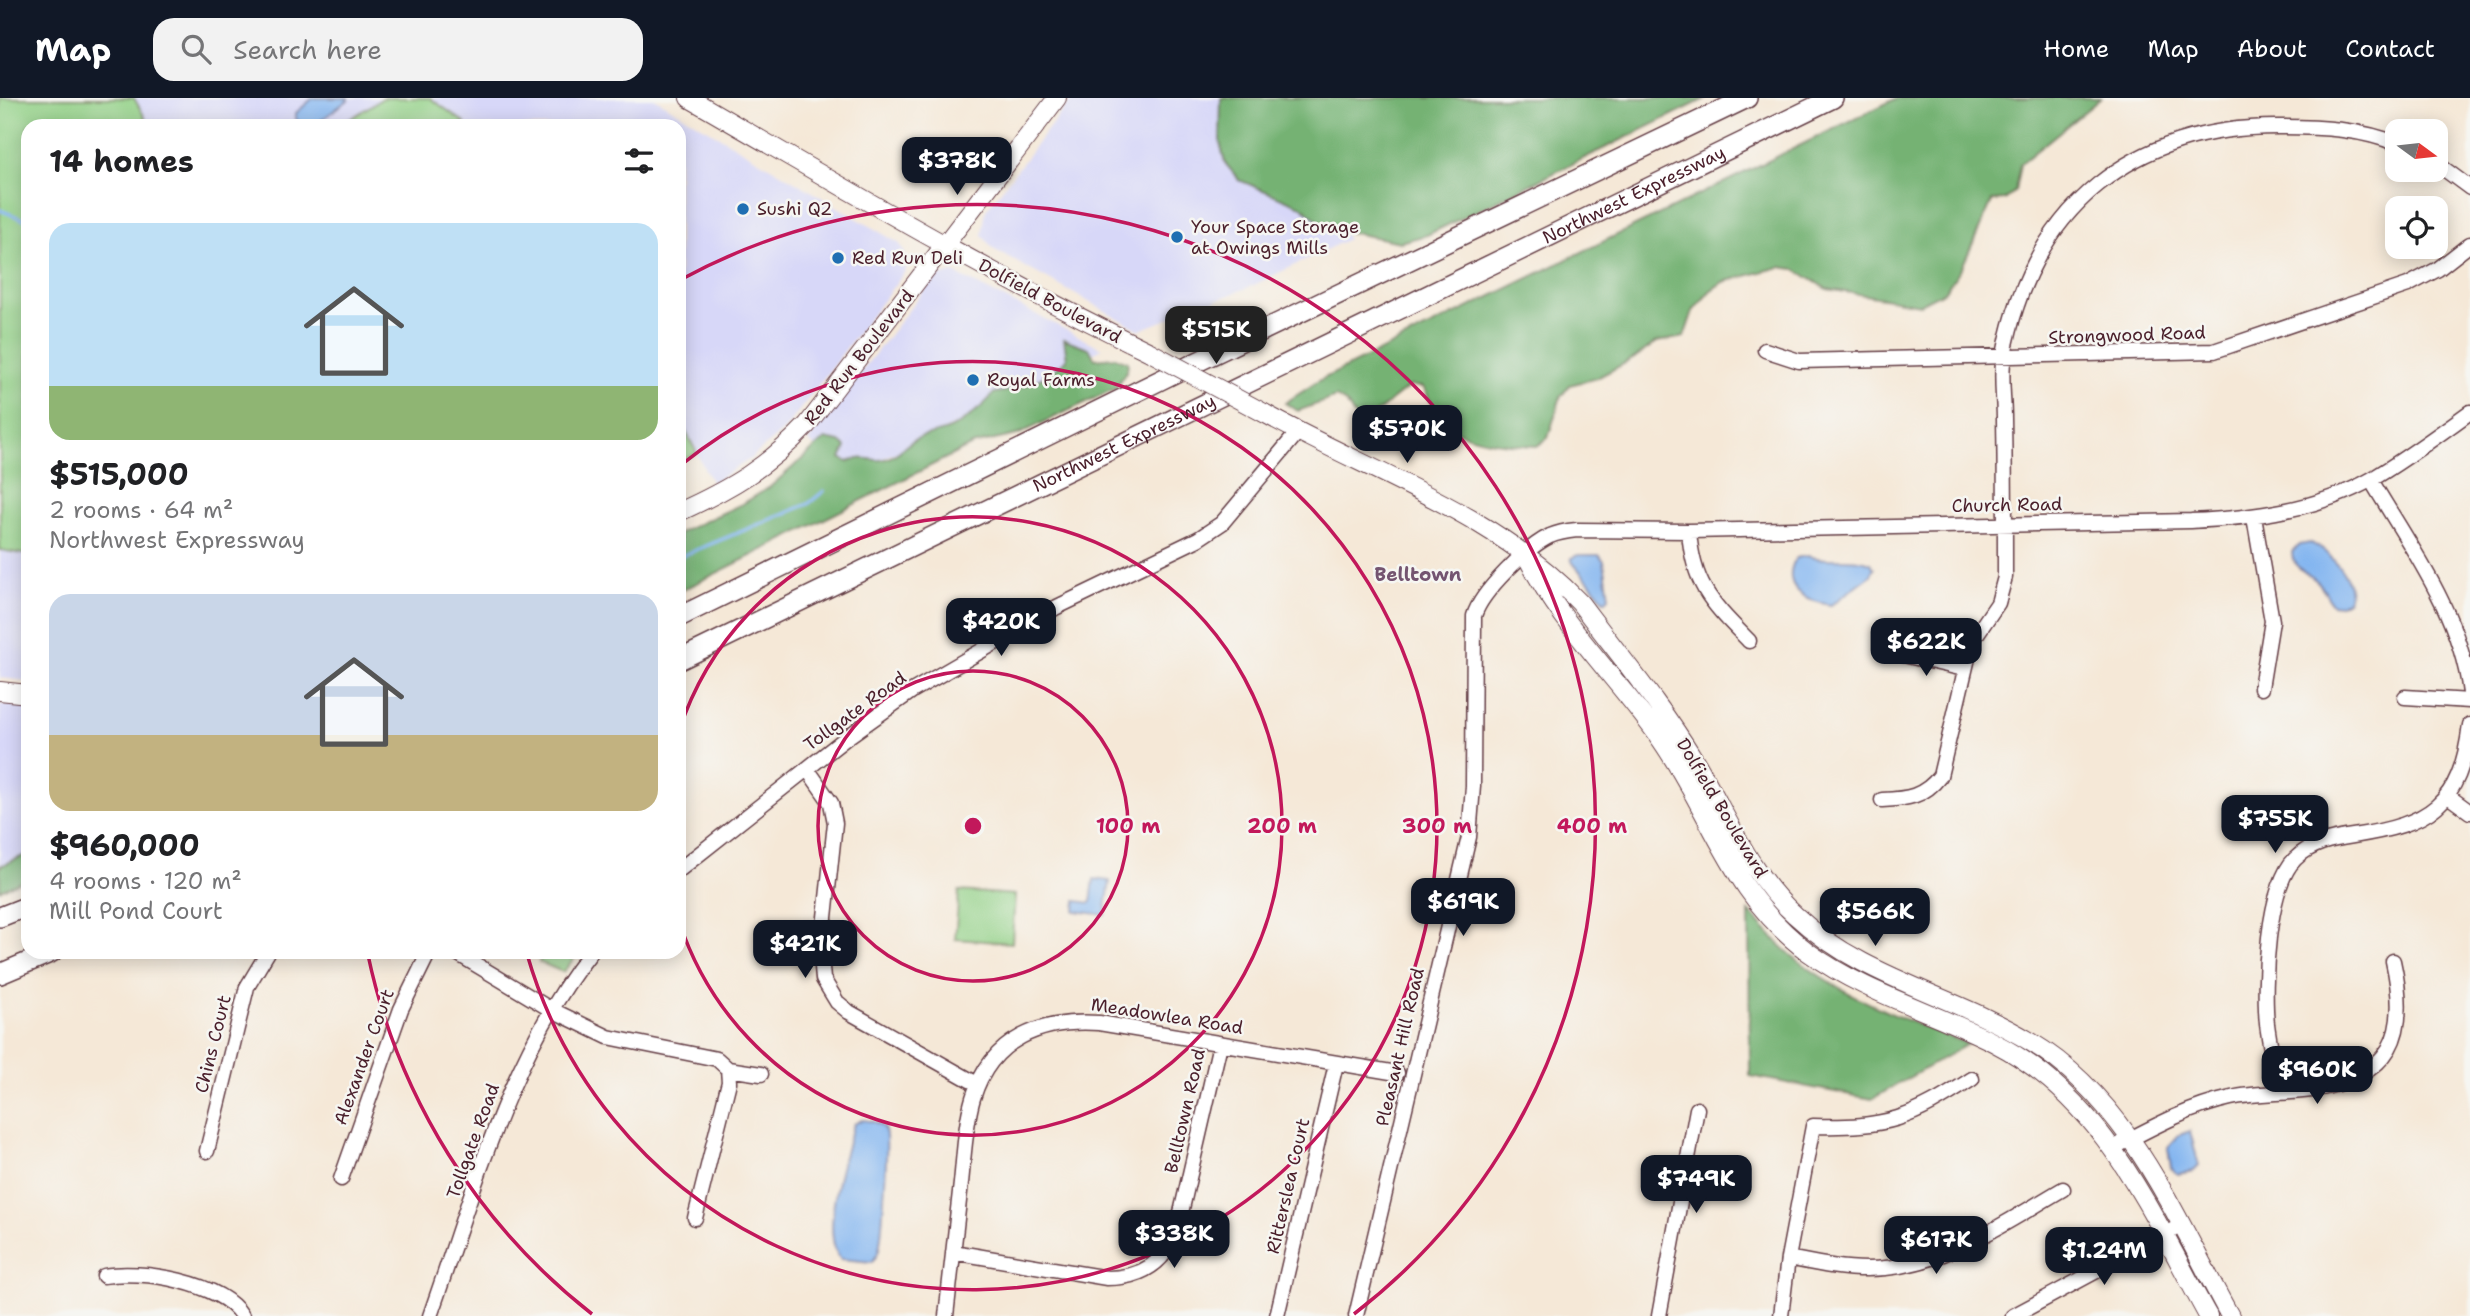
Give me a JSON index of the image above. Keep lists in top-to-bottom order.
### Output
{
  "streets": {
    "highway": ["Northwest Expressway"],
    "main road": ["Dolfield Boulevard", "Red Run Boulevard"],
    "street": [
      "Strongwood Road",
      "Church Road",
      "Tollgate Road",
      "Meadowlea Road",
      "Chins Court",
      "Pleasant Hill Road",
      "Alexander Court",
      "Belltown Road",
      "Ritterslea Court"
    ]
  },
  "crossings": [
    ["Dolfield Boulevard", "Red Run Boulevard"],
    ["Dolfield Boulevard", "Church Road"],
    ["Dolfield Boulevard", "Tollgate Road"],
    ["Dolfield Boulevard", "Pleasant Hill Road"],
    ["Church Road", "Pleasant Hill Road"],
    ["Meadowlea Road", "Belltown Road"],
    ["Meadowlea Road", "Ritterslea Court"]
  ],
  "districts": ["Belltown"],
  "places": [
    "Sushi Q2",
    "Your Space Storage at Owings Mills",
    "Red Run Deli",
    "Royal Farms"
  ],
  "north": "right",
  "page": {
    "header": "Map",
    "search": "Search here",
    "nav": [
      "Home",
      "Map",
      "About",
      "Contact"
    ],
    "heading": "14 homes",
    "price": [
      "$378K",
      "$515K",
      "$570K",
      "$420K",
      "$622K",
      "$755K",
      "$619K",
      "$566K",
      "$421K",
      "$960K",
      "$749K",
      "$338K",
      "$617K",
      "$1.24M"
    ],
    "list": [
      {
        "name": "$515,000",
        "note": "2 rooms · 64 m² · Northwest Expressway"
      },
      {
        "name": "$960,000",
        "note": "4 rooms · 120 m² · Mill Pond Court"
      }
    ]
  },
  "rings": [
    "100 m",
    "200 m",
    "300 m",
    "400 m"
  ]
}
